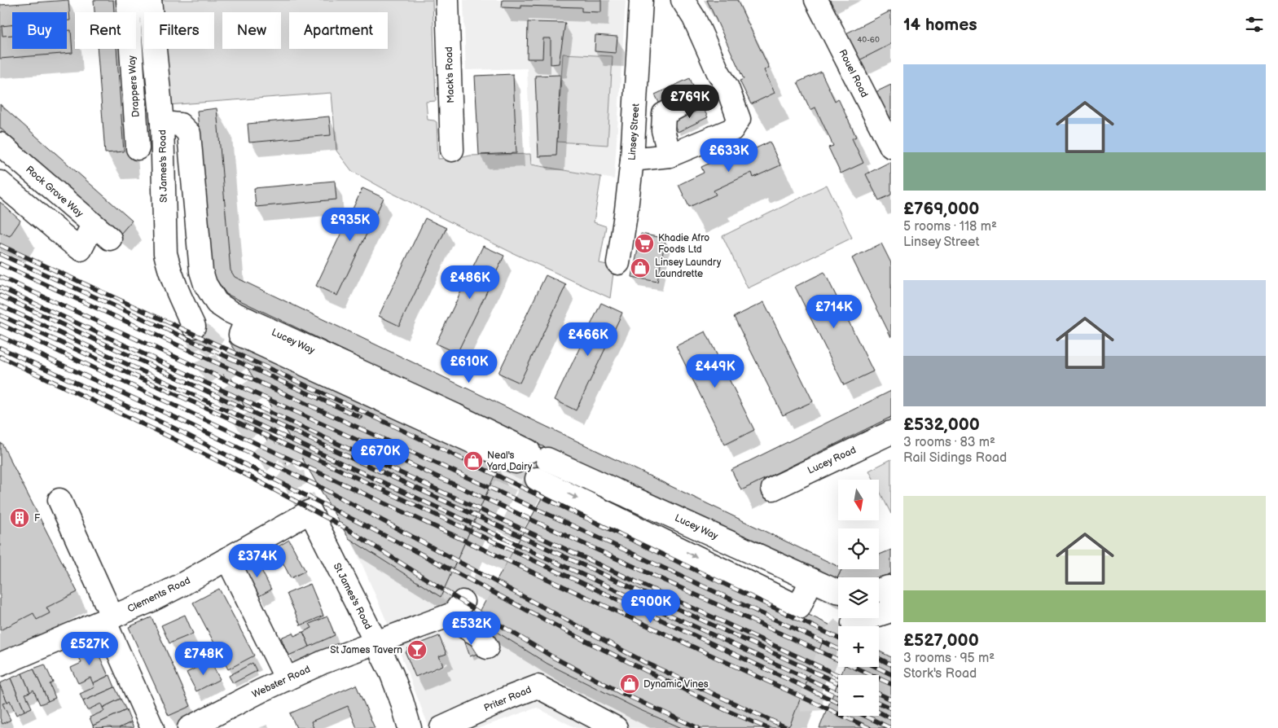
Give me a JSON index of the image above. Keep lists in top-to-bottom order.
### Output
{
  "streets": {
    "street": [
      "Rouel Road",
      "Mack's Road",
      "Drappers Way",
      "Linsey Street",
      "St James's Road",
      "Rock Grove Way",
      "Lucey Way",
      "Lucey Road",
      "Clements Road",
      "Webster Road",
      "Priter Road"
    ]
  },
  "crossings": [
    ["St James's Road", "Lucey Way"],
    ["St James's Road", "Clements Road"],
    ["St James's Road", "Webster Road"]
  ],
  "places": {
    "supermarket": ["Khadie Afro Foods Ltd"],
    "shop": ["Linsey Laundry Laundrette", "Neal's Yard Dairy", "Dynamic Vines"],
    "building": ["F"],
    "bar": ["St James Tavern"]
  },
  "house_numbers": ["40-60"],
  "north": "bottom",
  "page": {
    "heading": "14 homes",
    "chip": [
      "Buy",
      "Rent",
      "Filters",
      "New",
      "Apartment"
    ],
    "list": [
      {
        "name": "£769,000",
        "note": "5 rooms · 118 m² · Linsey Street"
      },
      {
        "name": "£532,000",
        "note": "3 rooms · 83 m² · Rail Sidings Road"
      },
      {
        "name": "£527,000",
        "note": "3 rooms · 95 m² · Stork's Road"
      }
    ],
    "price": [
      "£769K",
      "£633K",
      "£935K",
      "£486K",
      "£714K",
      "£466K",
      "£610K",
      "£449K",
      "£670K",
      "£374K",
      "£900K",
      "£532K",
      "£527K",
      "£748K"
    ],
    "map_buttons": ["+", "−"]
  }
}
